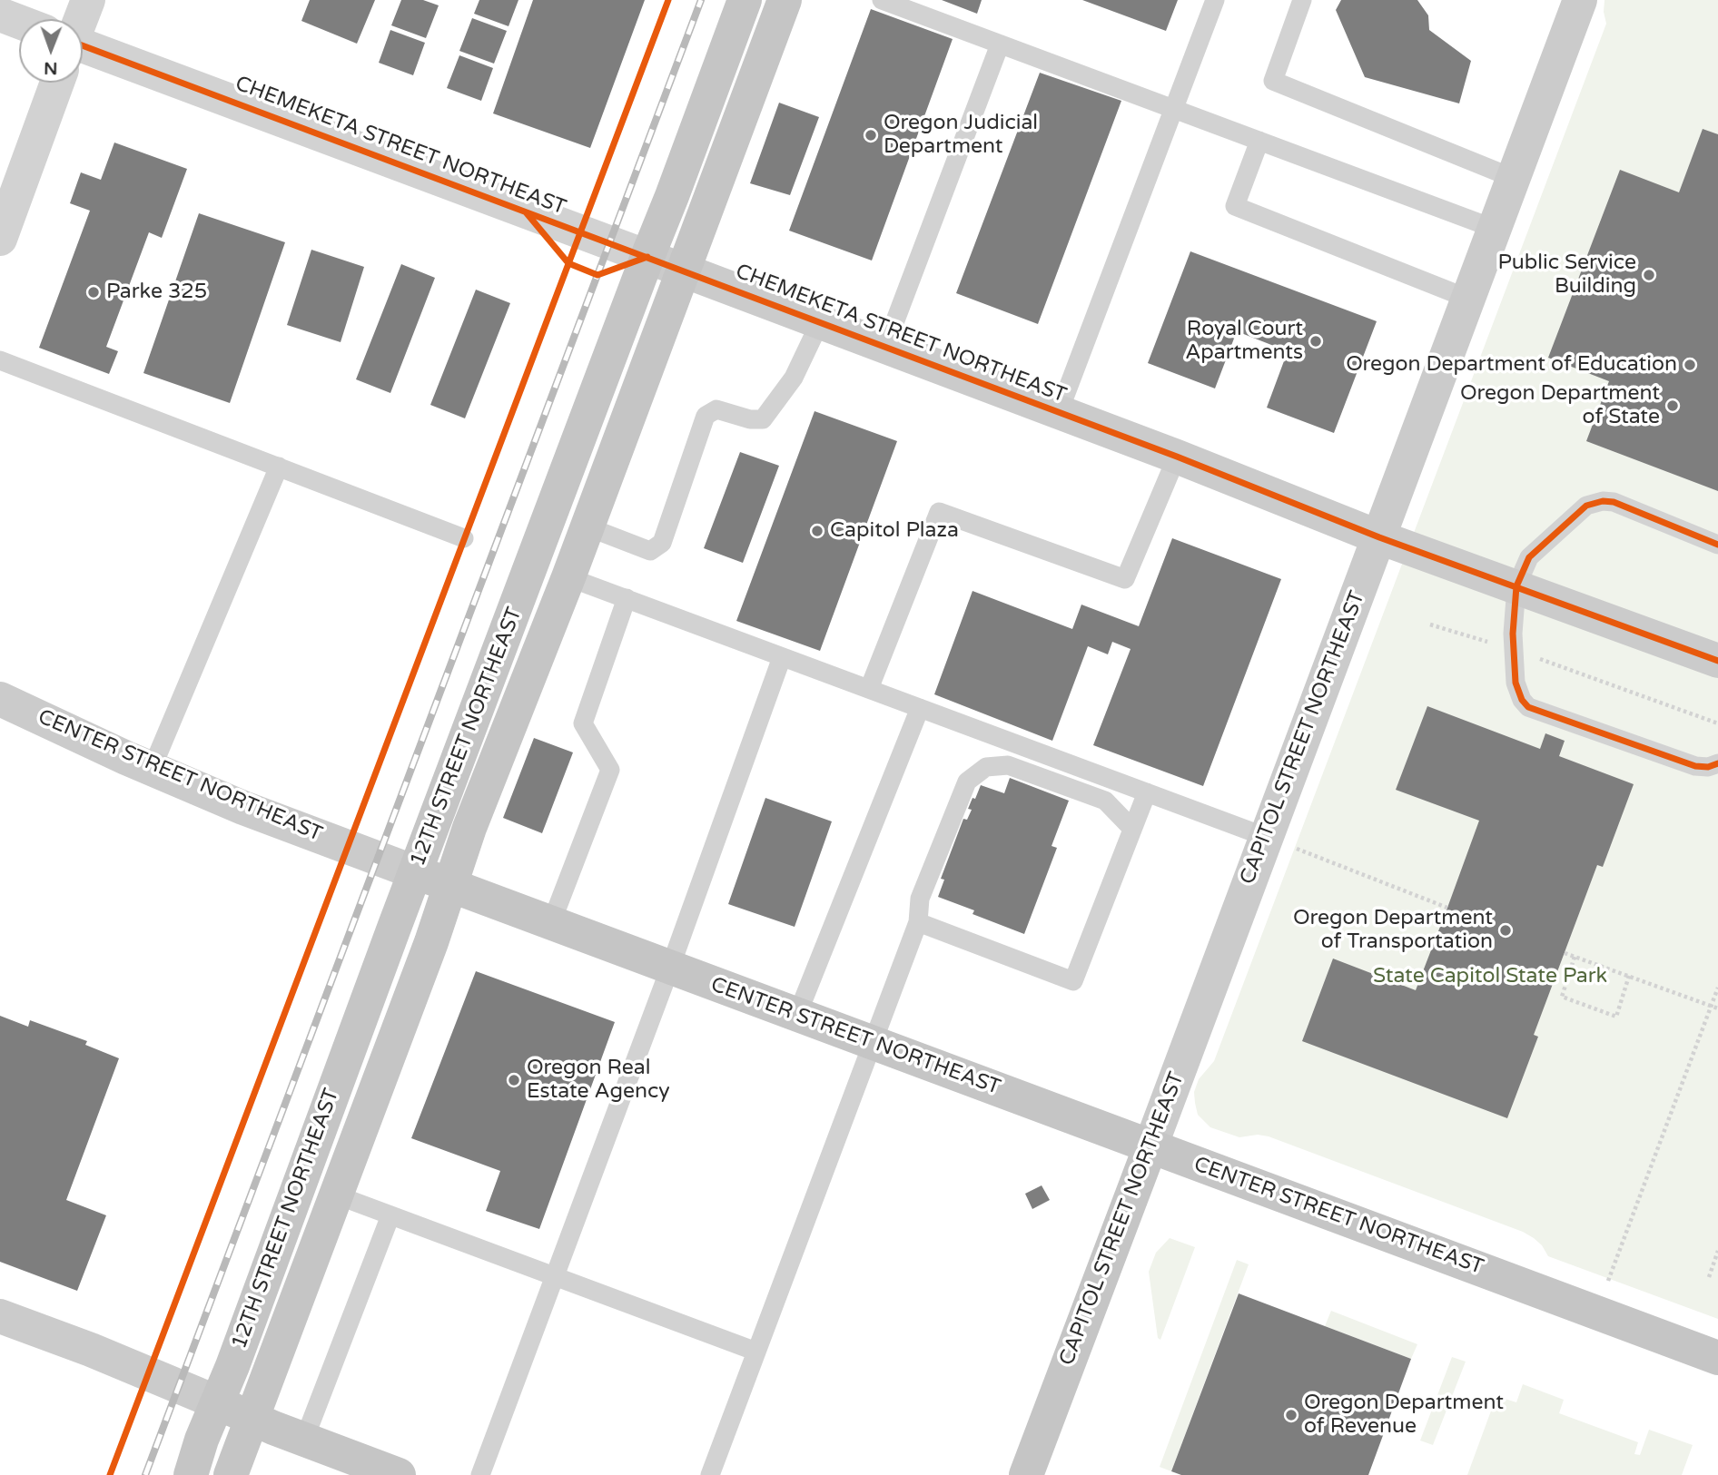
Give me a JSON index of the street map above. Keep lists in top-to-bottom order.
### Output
{
  "streets": {
    "main road": ["12TH STREET NORTHEAST", "CAPITOL STREET NORTHEAST", "CENTER STREET NORTHEAST"],
    "street": ["CHEMEKETA STREET NORTHEAST"]
  },
  "crossings": [
    ["CHEMEKETA STREET NORTHEAST", "12TH STREET NORTHEAST"],
    ["CHEMEKETA STREET NORTHEAST", "CAPITOL STREET NORTHEAST"],
    ["12TH STREET NORTHEAST", "CENTER STREET NORTHEAST"],
    ["CAPITOL STREET NORTHEAST", "CENTER STREET NORTHEAST"]
  ],
  "parks": ["State Capitol State Park"],
  "places": [
    "Oregon Judicial Department",
    "Public Service Building",
    "Parke 325",
    "Royal Court Apartments",
    "Oregon Department of Education",
    "Oregon Department of State",
    "Capitol Plaza",
    "Oregon Department of Transportation",
    "Oregon Real Estate Agency",
    "Oregon Department of Revenue"
  ],
  "north": "bottom"
}
